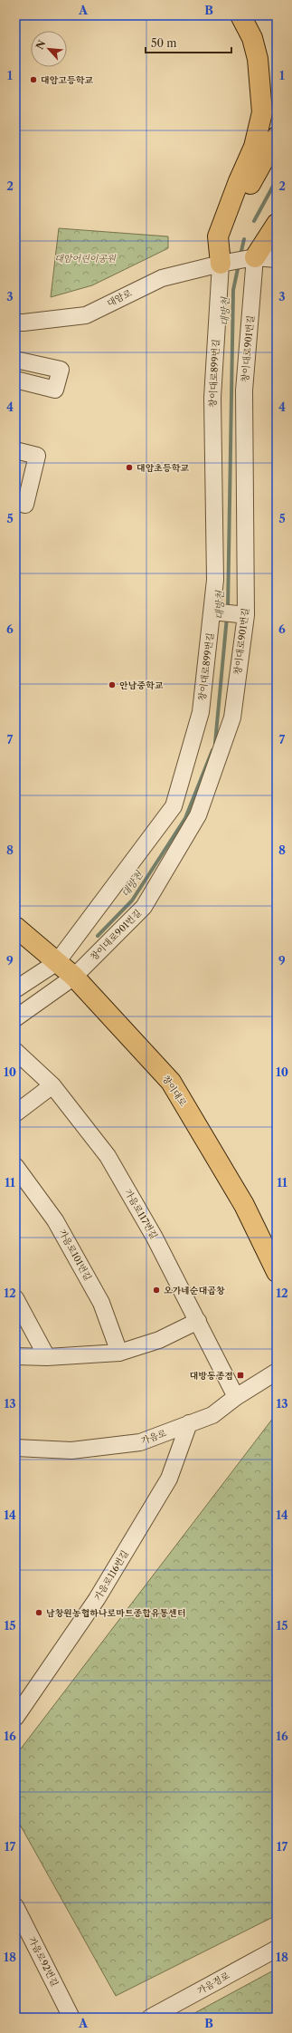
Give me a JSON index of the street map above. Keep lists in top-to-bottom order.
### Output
{
  "streets": {
    "main road": ["창이대로"],
    "street": [
      "대암로",
      "창이대로901번길",
      "창이대로899번길",
      "가음로117번길",
      "가음로101번길",
      "가음로",
      "가음로116번길",
      "가음로92번길",
      "가음정로"
    ]
  },
  "crossings": [
    ["대암로", "창이대로901번길"],
    ["대암로", "창이대로899번길"],
    ["창이대로901번길", "창이대로"],
    ["창이대로899번길", "창이대로"],
    ["가음로117번길", "가음로"],
    ["가음로", "가음로116번길"]
  ],
  "water": ["대방천"],
  "parks": ["대암어린이공원"],
  "places": {
    "other": [
      "대암고등학교",
      "대암초등학교",
      "안남중학교",
      "오가네순대곱창",
      "남창원농협하나로마트종합유통센터"
    ],
    "transit": ["대방동종점"]
  },
  "scale_bar": "50 m",
  "north": "top left",
  "grid": {
    "columns": ["A", "B"],
    "rows": [
      "1",
      "2",
      "3",
      "4",
      "5",
      "6",
      "7",
      "8",
      "9",
      "10",
      "11",
      "12",
      "13",
      "14",
      "15",
      "16",
      "17",
      "18"
    ]
  }
}
